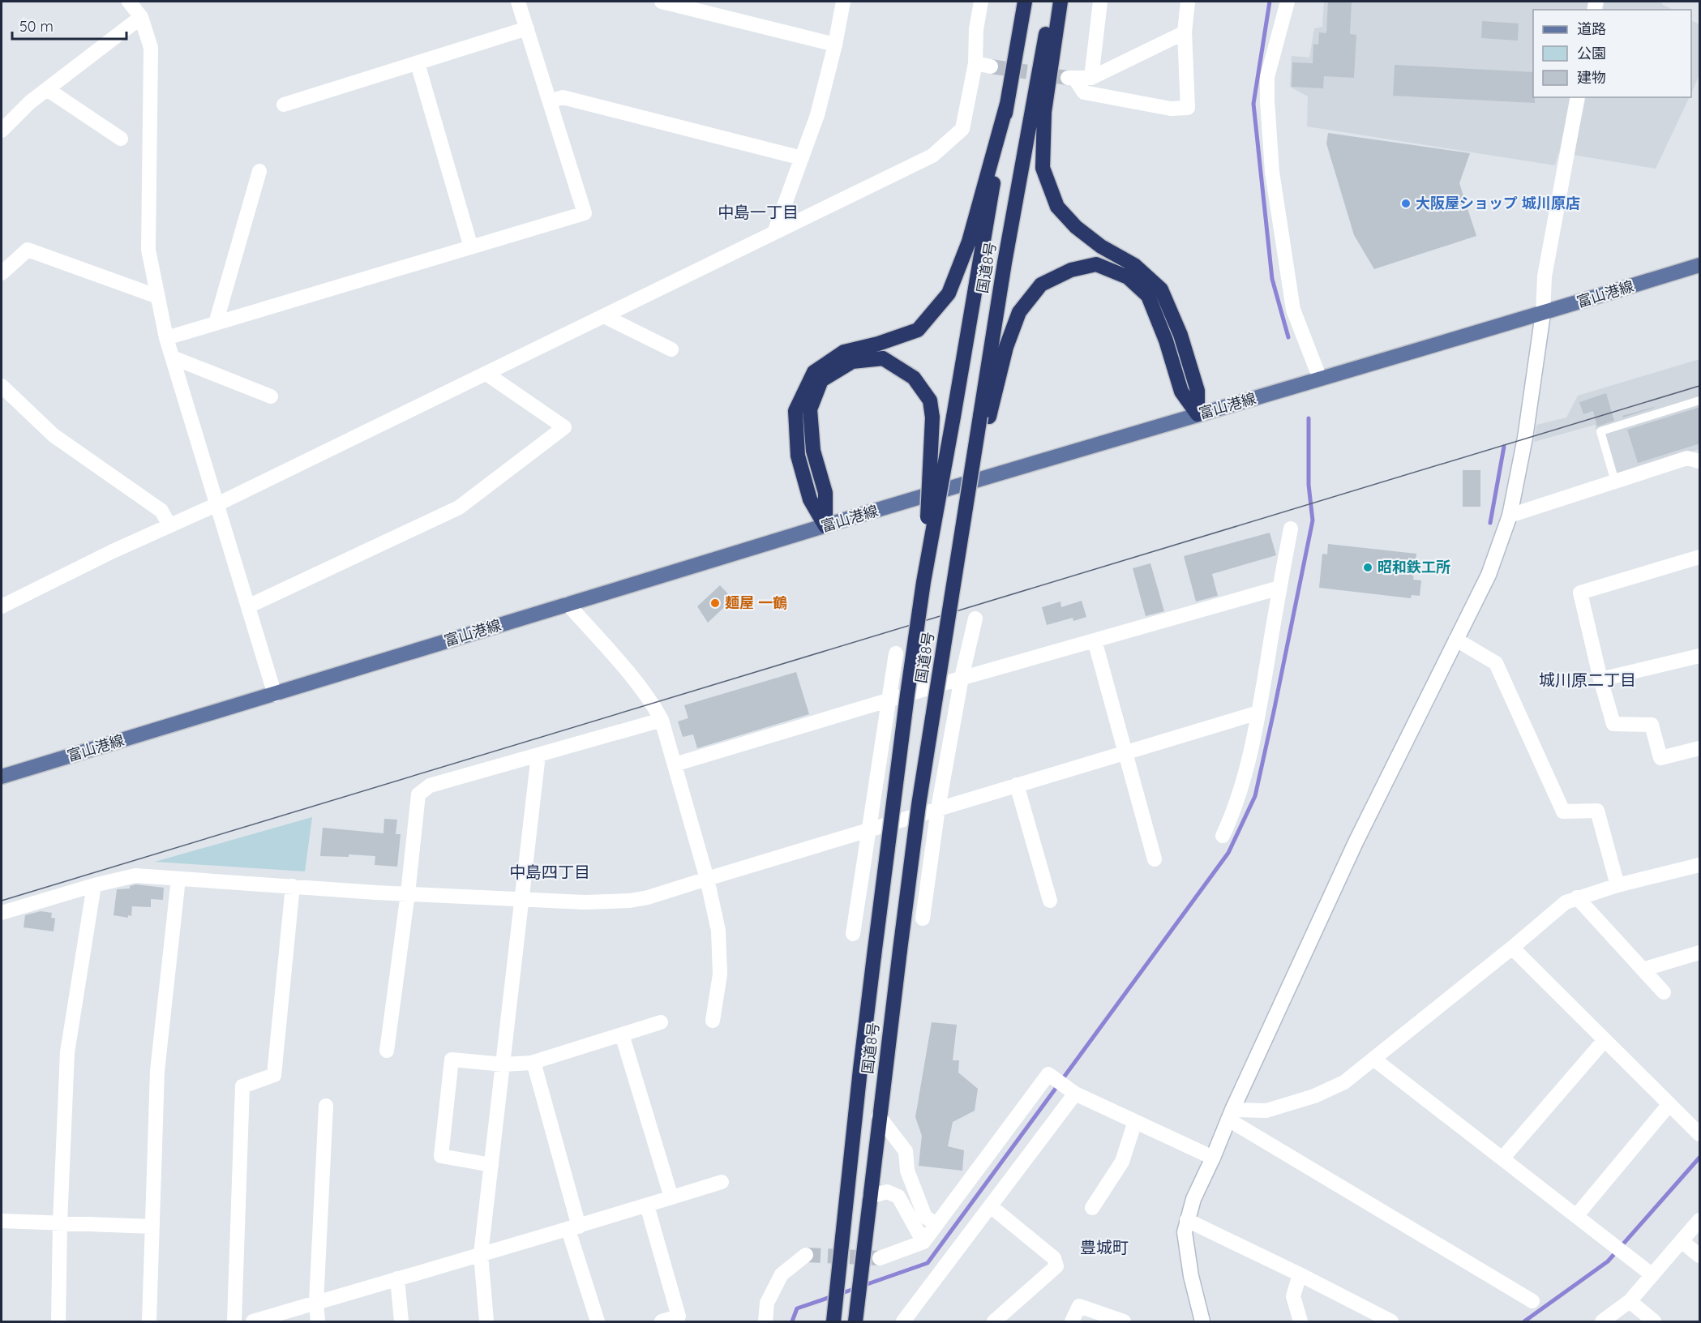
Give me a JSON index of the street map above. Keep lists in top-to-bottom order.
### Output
{
  "streets": {
    "highway": ["国道8号"],
    "main road": ["富山港線"]
  },
  "districts": [
    "中島一丁目",
    "城川原二丁目",
    "中島四丁目",
    "豊城町"
  ],
  "places": ["大阪屋ショップ 城川原店", "昭和鉄工所", "麺屋 一鶴"],
  "legend": ["道路", "公園", "建物"],
  "scale_bar": "50 m"
}
